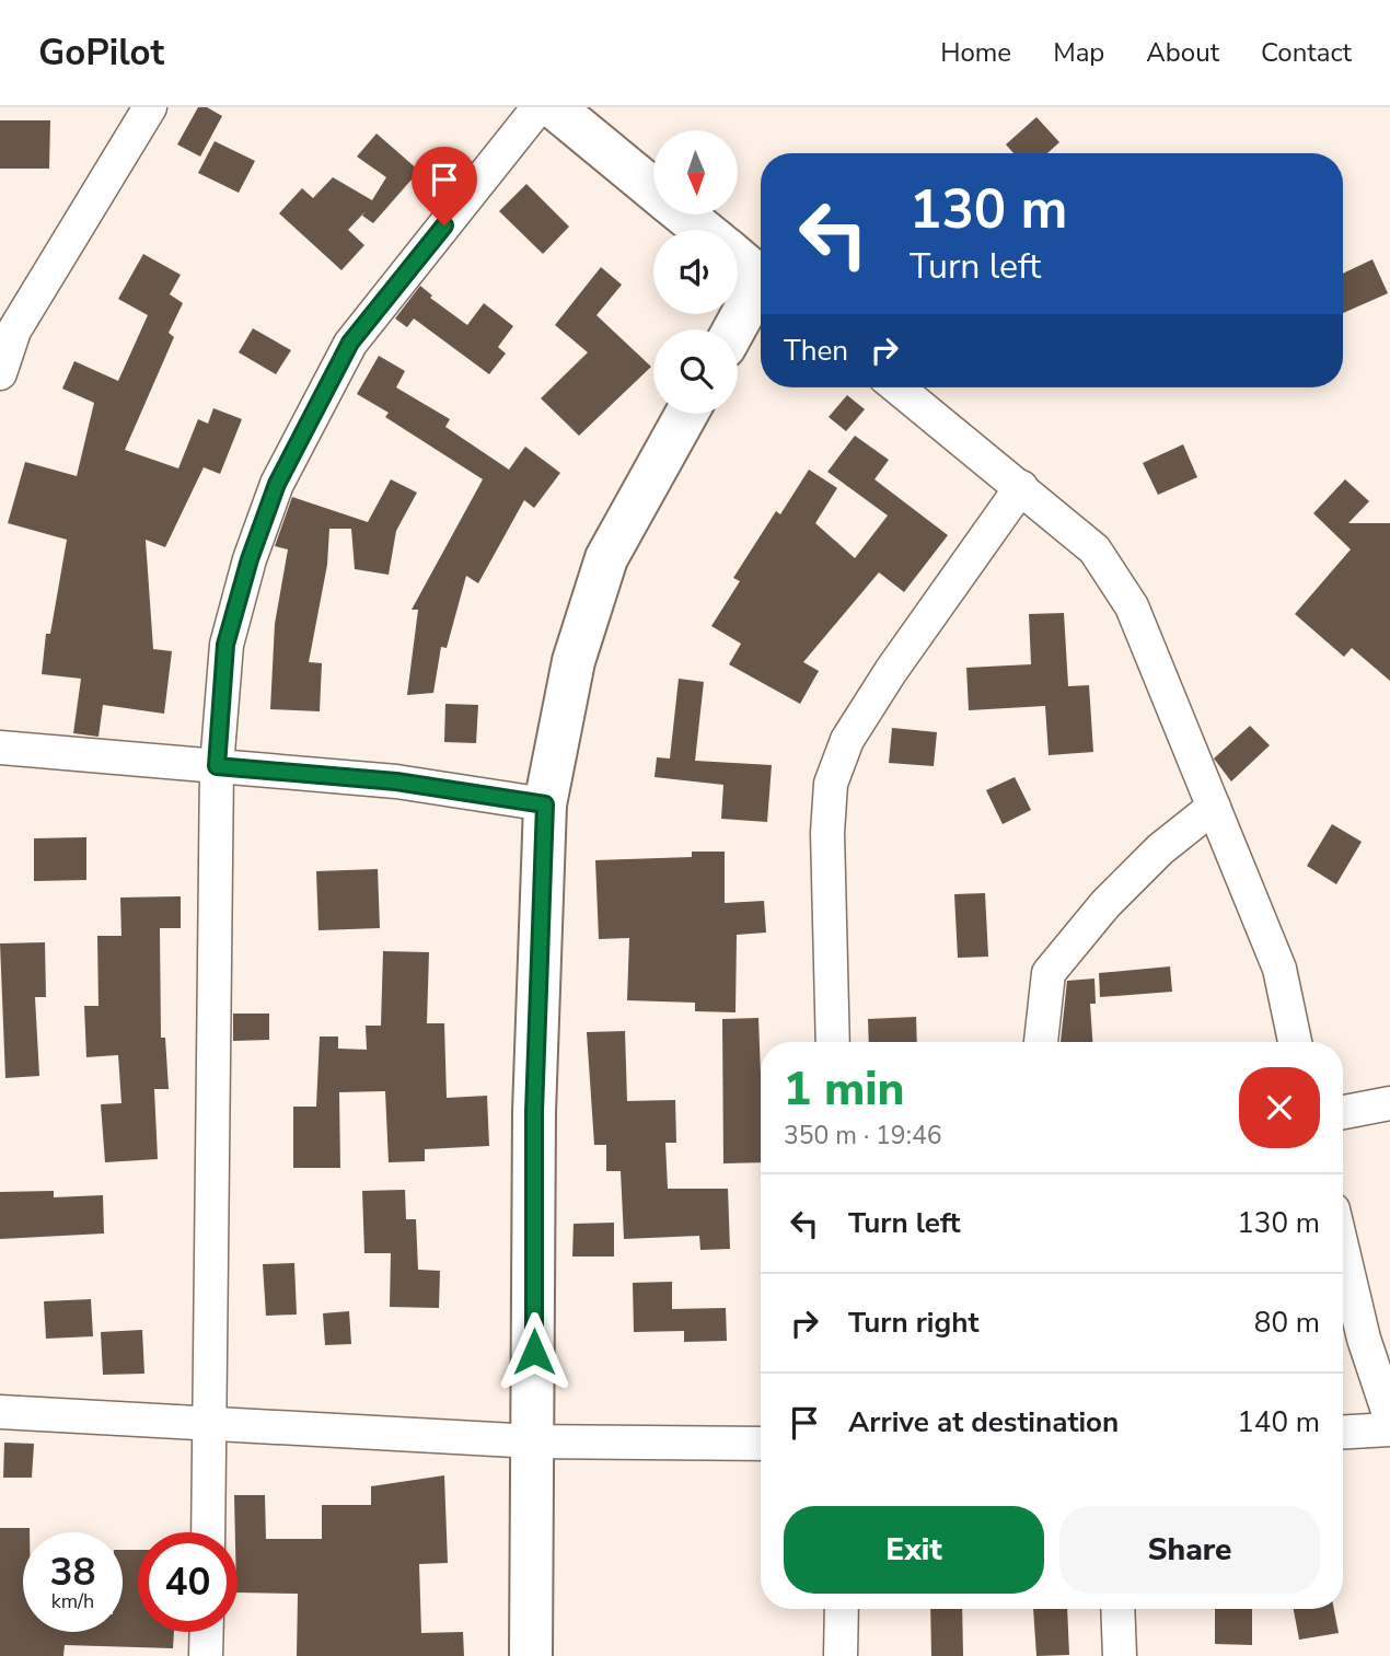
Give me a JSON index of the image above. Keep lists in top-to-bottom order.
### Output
{
  "north": "bottom",
  "page": {
    "header": "GoPilot",
    "nav": [
      "Home",
      "Map",
      "About",
      "Contact"
    ],
    "turn": ["130 m", "Turn left"],
    "then": "Then",
    "heading": ["1 min", "350 m · 19:46"],
    "list": [
      {
        "name": "Turn left",
        "value": "130 m"
      },
      {
        "name": "Turn right",
        "value": "80 m"
      },
      {
        "name": "Arrive at destination",
        "value": "140 m"
      }
    ],
    "buttons": ["Exit", "Share"],
    "speed": "38 km/h",
    "limit": "40"
  }
}
